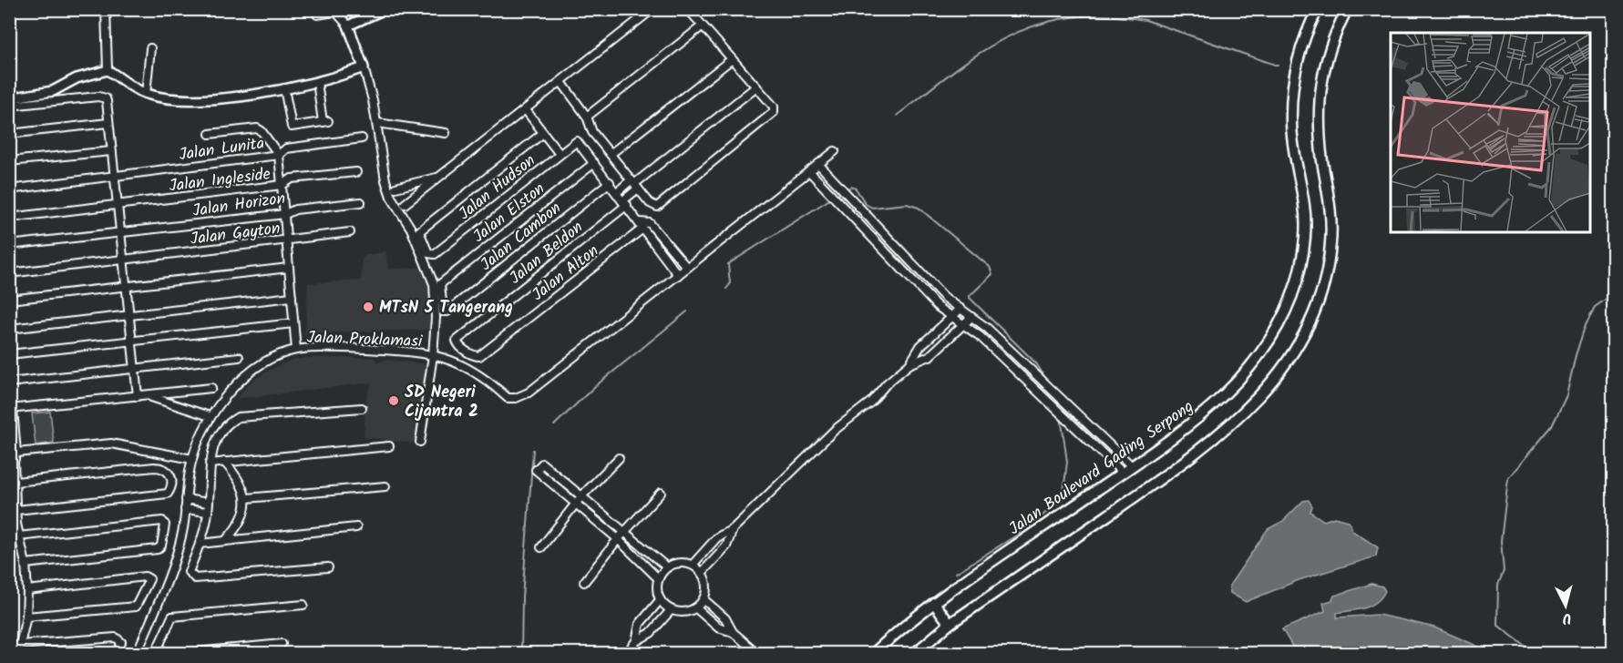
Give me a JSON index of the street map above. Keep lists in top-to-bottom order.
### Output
{
  "streets": {
    "main road": ["Jalan Boulevard Gading Serpong"],
    "street": [
      "Jalan Lunita",
      "Jalan Ingleside",
      "Jalan Hudson",
      "Jalan Horizon",
      "Jalan Elston",
      "Jalan Gayton",
      "Jalan Cambon",
      "Jalan Beldon",
      "Jalan Alton",
      "Jalan Proklamasi"
    ]
  },
  "crossings": [
    ["Jalan Hudson", "Jalan Elston"],
    ["Jalan Elston", "Jalan Cambon"],
    ["Jalan Beldon", "Jalan Alton"]
  ],
  "places": ["MTsN 5 Tangerang", "SD Negeri Cijantra 2"],
  "north": "bottom"
}
